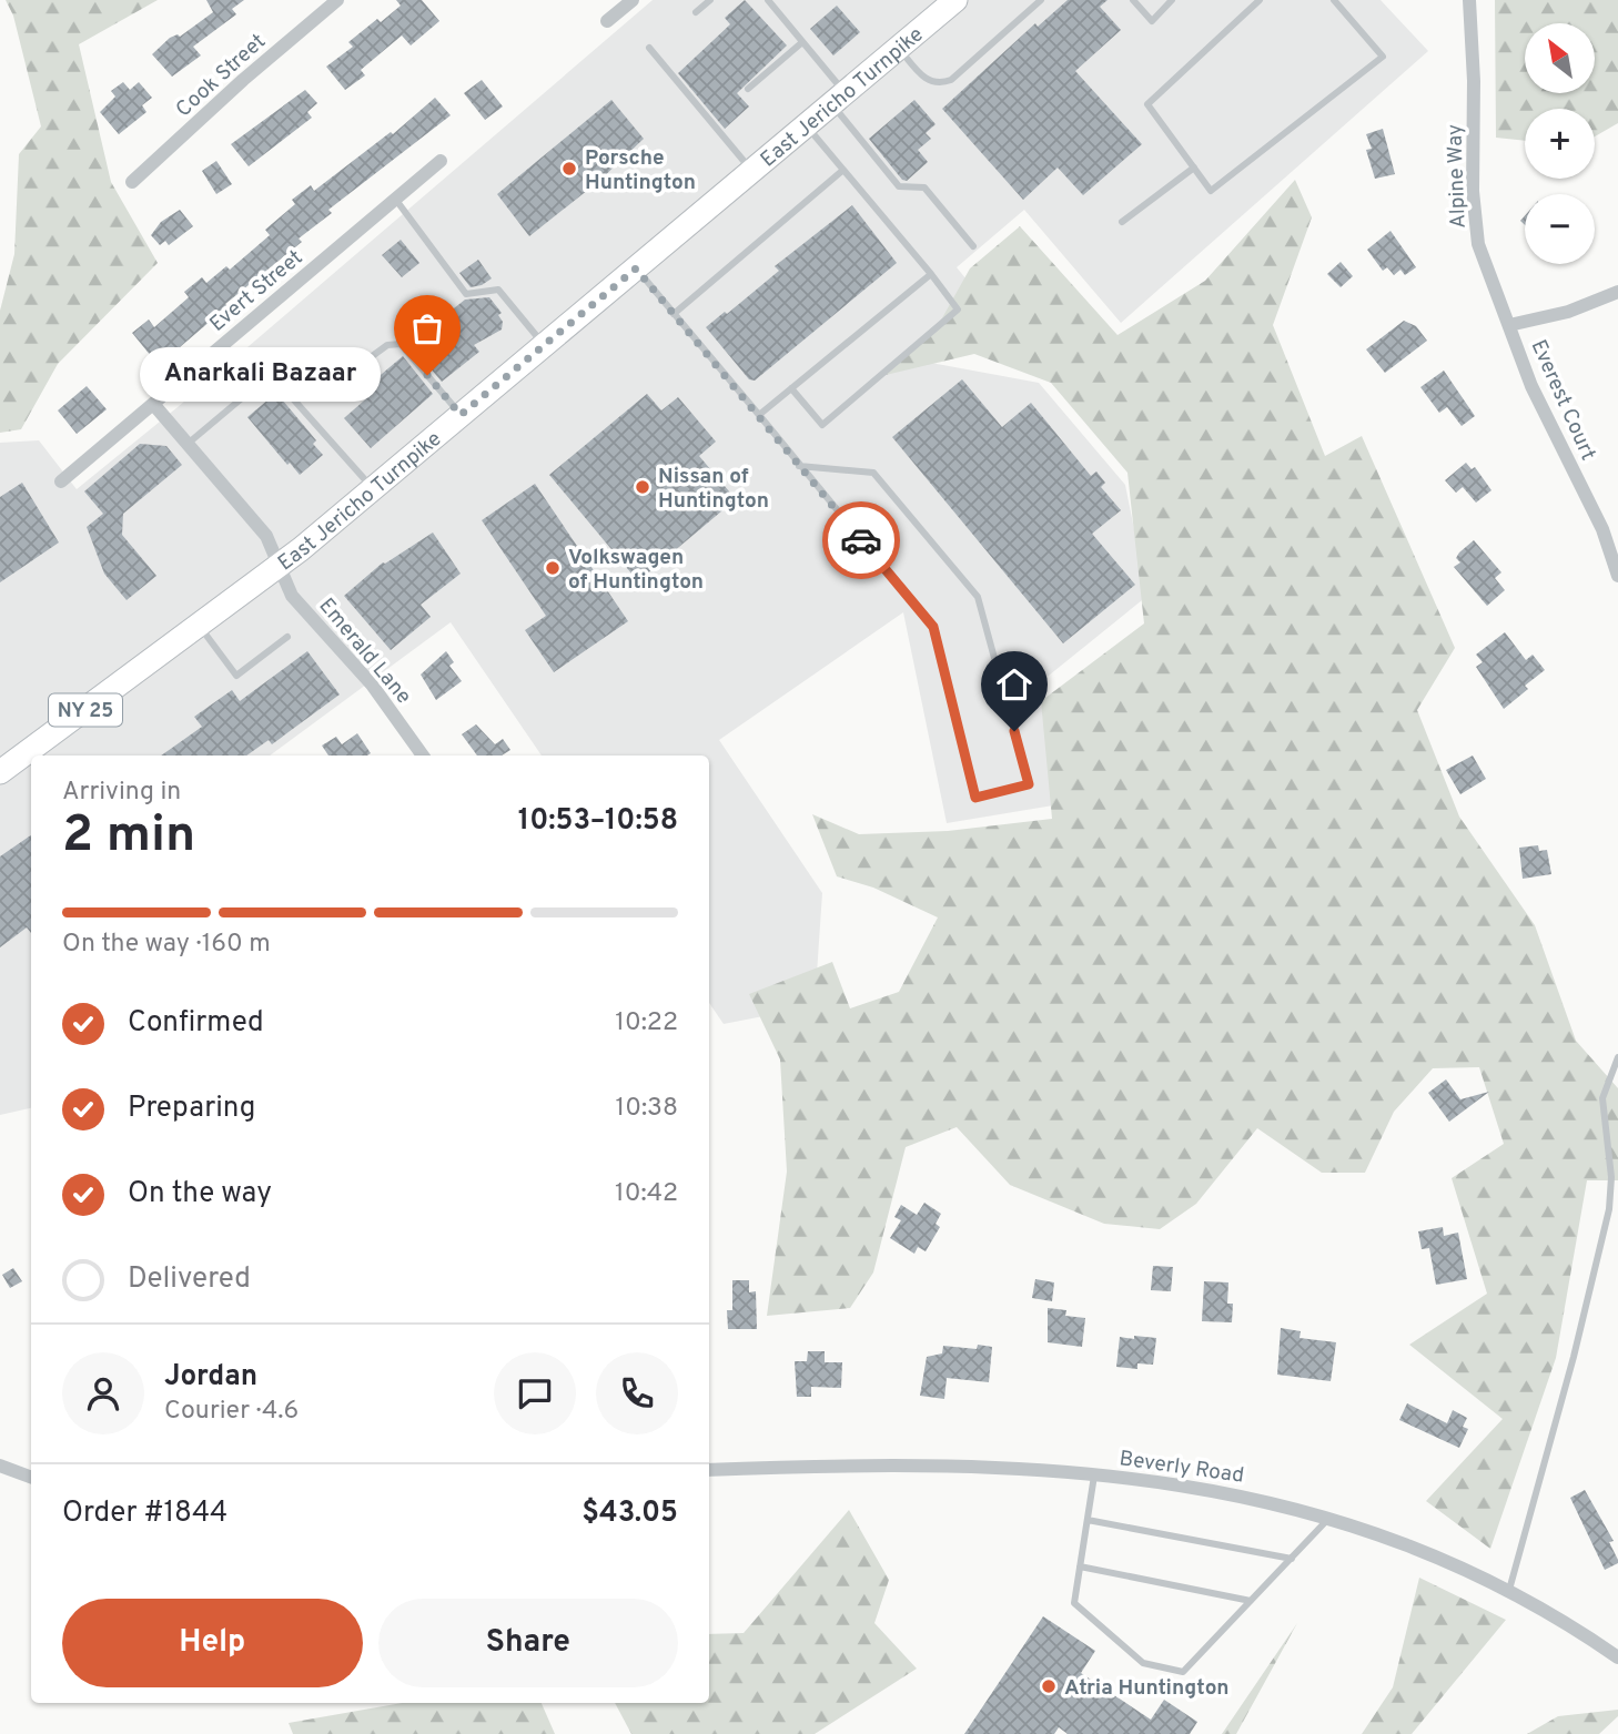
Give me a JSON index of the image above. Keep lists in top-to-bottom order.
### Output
{
  "streets": {
    "main road": ["East Jericho Turnpike", "NY 25"],
    "street": [
      "Cook Street",
      "Alpine Way",
      "Evert Street",
      "Everest Court",
      "Emerald Lane",
      "Beverly Road"
    ]
  },
  "crossings": [
    ["East Jericho Turnpike", "Emerald Lane"],
    ["Alpine Way", "Everest Court"],
    ["Evert Street", "Emerald Lane"]
  ],
  "places": [
    "Porsche Huntington",
    "Anarkali Bazaar",
    "Nissan of Huntington",
    "Volkswagen of Huntington",
    "Atria Huntington"
  ],
  "north": "top left",
  "page": {
    "map_buttons": ["+", "−"],
    "bubble": "Anarkali Bazaar",
    "heading": ["2 min", "Arriving in", "10:53–10:58"],
    "panel": [
      "Jordan",
      "Courier · 4.6",
      "Order #1844",
      "$43.05"
    ],
    "bar": "On the way · 160 m",
    "list": [
      ["Confirmed", "10:22"],
      ["Preparing", "10:38"],
      ["On the way", "10:42"],
      "Delivered"
    ],
    "buttons": ["Help", "Share"]
  }
}
